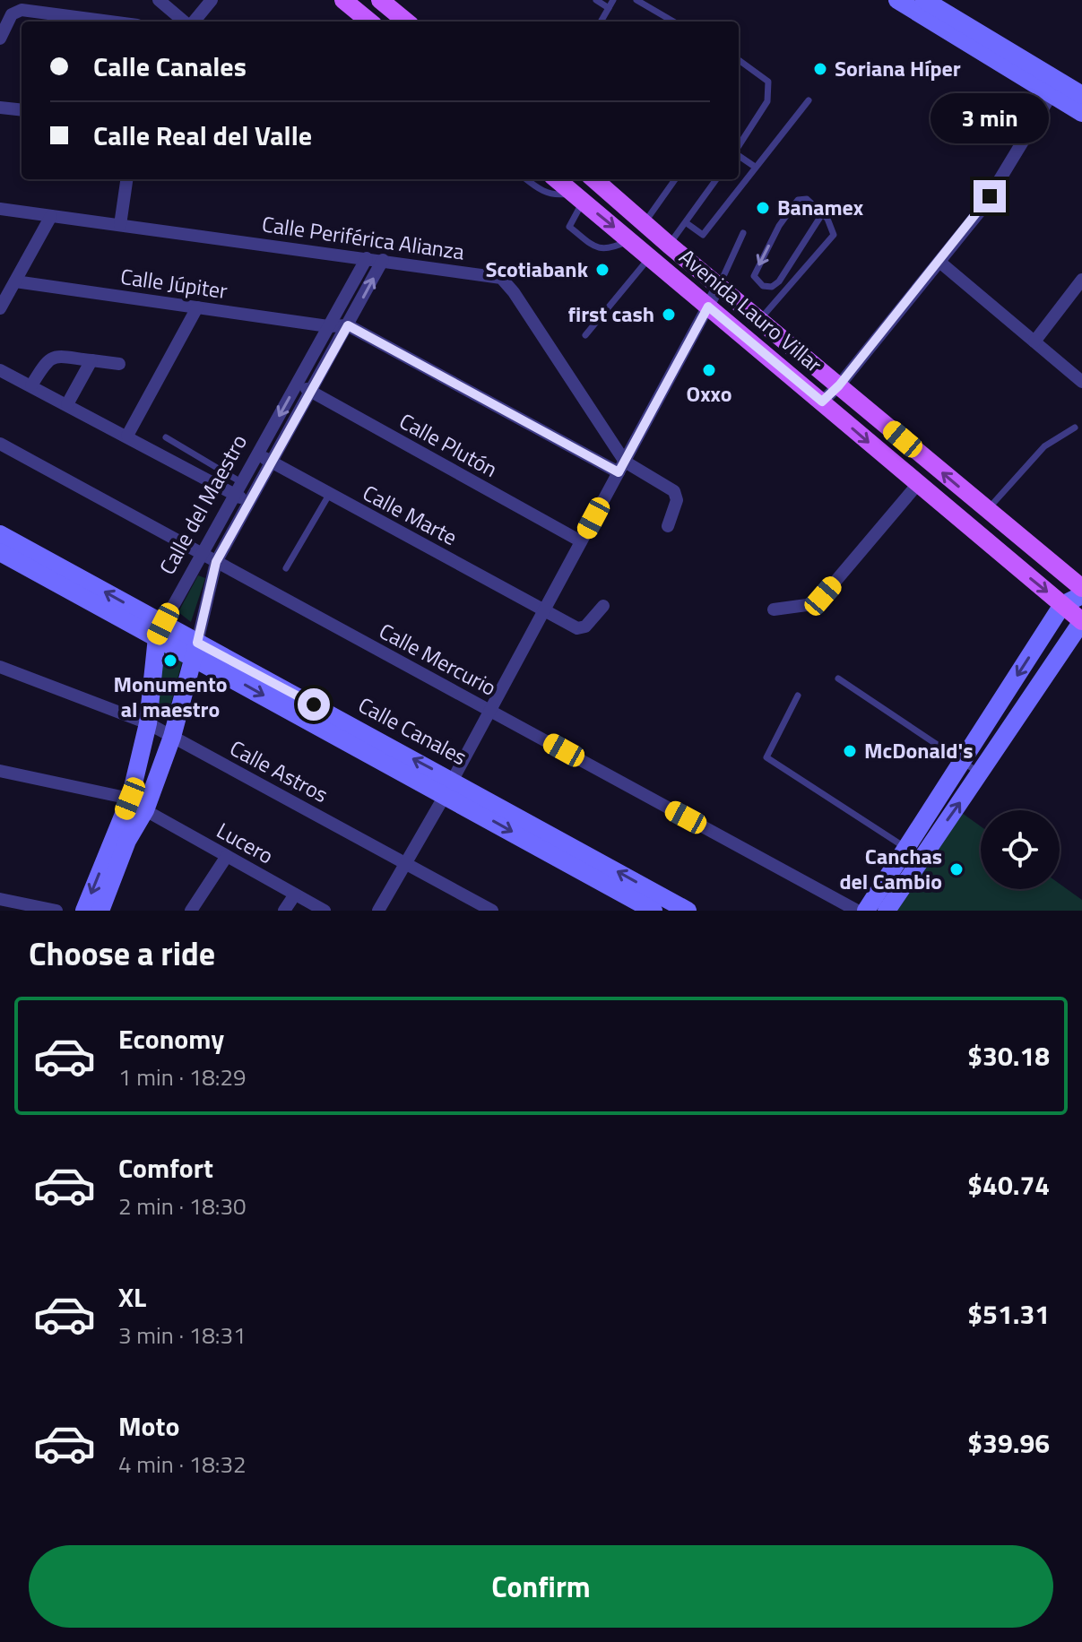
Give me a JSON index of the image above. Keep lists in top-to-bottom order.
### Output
{
  "streets": {
    "main road": ["Avenida Lauro Villar", "Calle del Maestro", "Calle Canales"],
    "street": [
      "Calle Periférica Alianza",
      "Calle Júpiter",
      "Calle Plutón",
      "Calle Marte",
      "Calle Mercurio",
      "Calle Astros",
      "Lucero"
    ]
  },
  "crossings": [
    ["Calle Periférica Alianza", "Calle del Maestro"],
    ["Calle Júpiter", "Calle del Maestro"],
    ["Calle Plutón", "Calle del Maestro"],
    ["Calle del Maestro", "Calle Marte"],
    ["Calle del Maestro", "Calle Mercurio"],
    ["Calle del Maestro", "Calle Canales"],
    ["Calle del Maestro", "Calle Astros"],
    ["Calle del Maestro", "Lucero"]
  ],
  "places": [
    "Soriana Híper",
    "Banamex",
    "Scotiabank",
    "first cash",
    "Oxxo",
    "Monumento al maestro",
    "McDonald's",
    "Canchas del Cambio"
  ],
  "page": {
    "banner": ["Calle Canales", "Calle Real del Valle"],
    "bubble": "3 min",
    "heading": "Choose a ride",
    "list": [
      {
        "name": "Economy",
        "note": "1 min · 18:29",
        "value": "$30.18"
      },
      {
        "name": "Comfort",
        "note": "2 min · 18:30",
        "value": "$40.74"
      },
      {
        "name": "XL",
        "note": "3 min · 18:31",
        "value": "$51.31"
      },
      {
        "name": "Moto",
        "note": "4 min · 18:32",
        "value": "$39.96"
      }
    ],
    "buttons": "Confirm"
  }
}
